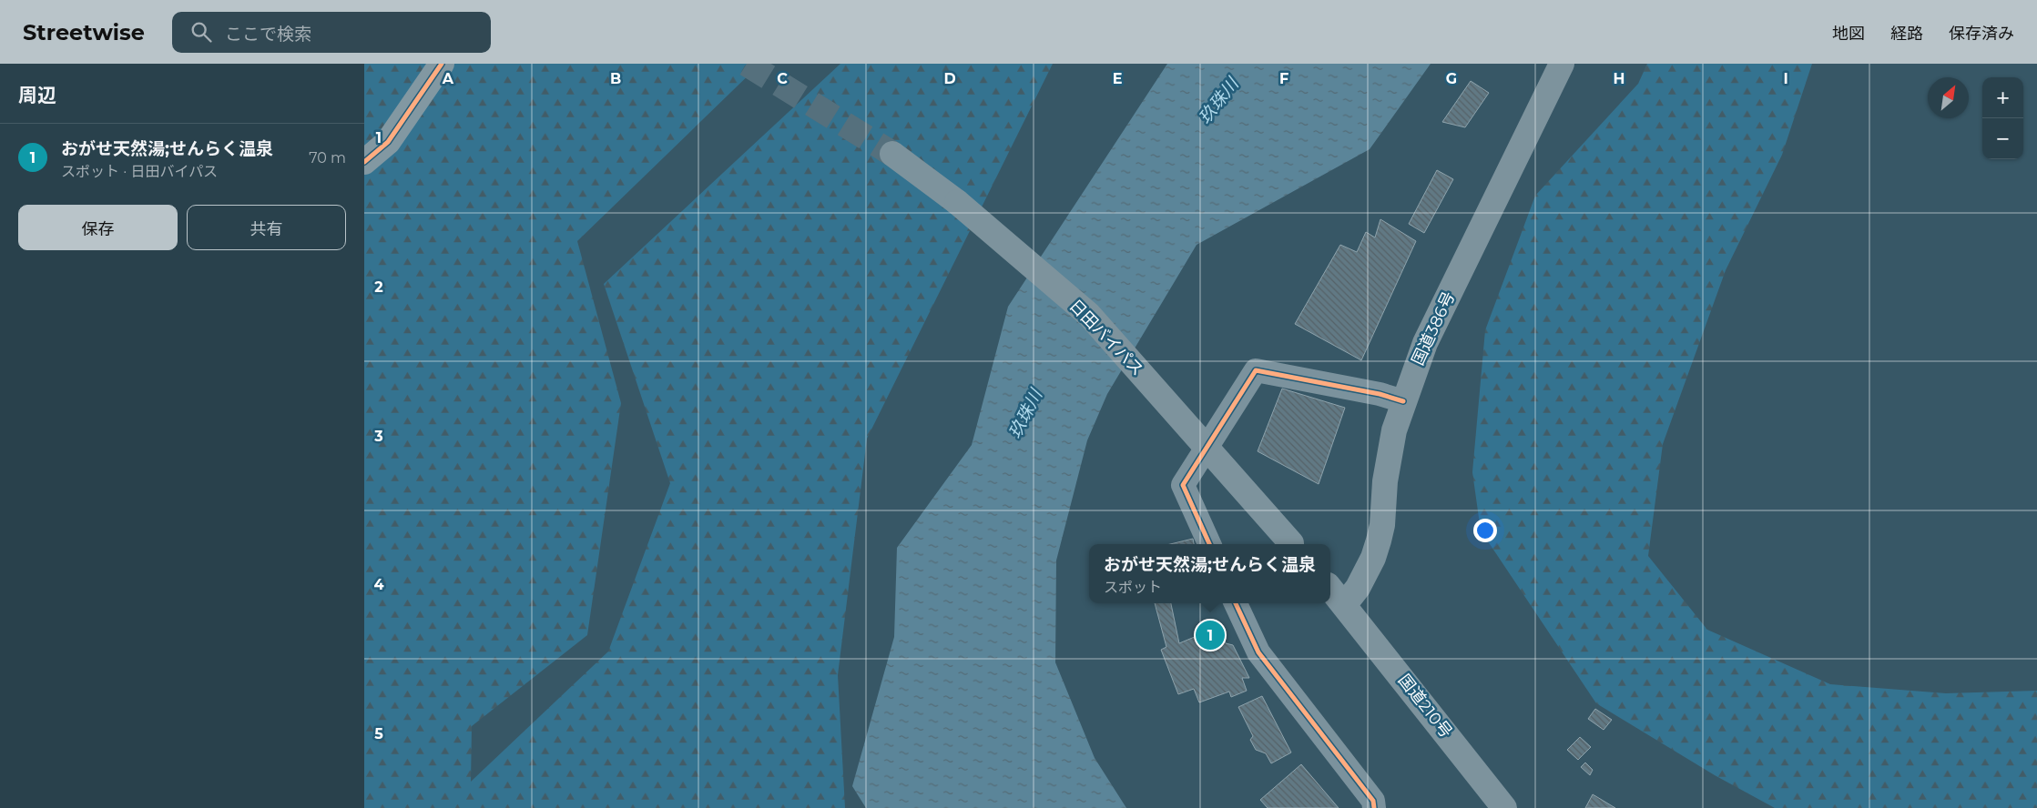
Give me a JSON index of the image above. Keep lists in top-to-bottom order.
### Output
{
  "streets": {
    "highway": ["国道386号", "日田バイパス", "国道210号"]
  },
  "crossings": [
    ["国道386号", "国道210号"]
  ],
  "water": ["玖珠川"],
  "north": "top right",
  "page": {
    "header": "Streetwise",
    "search": "ここで検索",
    "nav": ["地図", "経路", "保存済み"],
    "heading": "周辺",
    "map_buttons": ["+", "−"],
    "list": [
      {
        "mark": "1",
        "name": "おがせ天然湯;せんらく温泉",
        "note": "スポット · 日田バイパス",
        "value": "70 m"
      }
    ],
    "buttons": ["保存", "共有"],
    "popup": ["おがせ天然湯;せんらく温泉", "スポット"],
    "pins": "1"
  },
  "grid": {
    "columns": [
      "A",
      "B",
      "C",
      "D",
      "E",
      "F",
      "G",
      "H",
      "I"
    ],
    "rows": [
      "1",
      "2",
      "3",
      "4",
      "5"
    ]
  }
}
